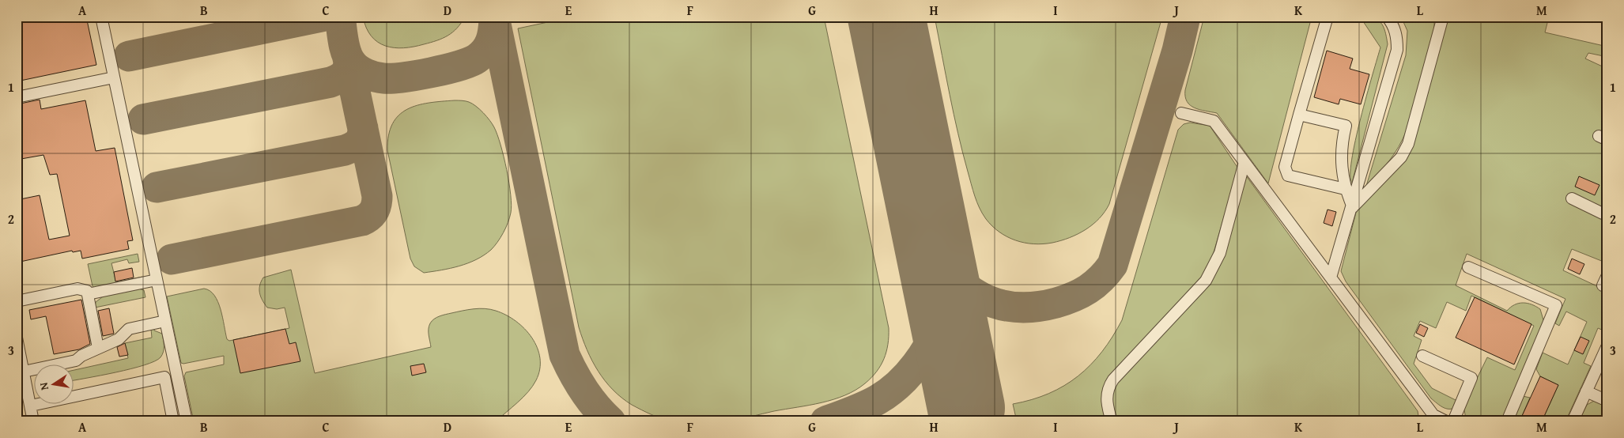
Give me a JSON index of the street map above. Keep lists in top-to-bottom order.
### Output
{
  "north": "left",
  "grid": {
    "columns": [
      "A",
      "B",
      "C",
      "D",
      "E",
      "F",
      "G",
      "H",
      "I",
      "J",
      "K",
      "L",
      "M"
    ],
    "rows": ["1", "2", "3"]
  }
}
